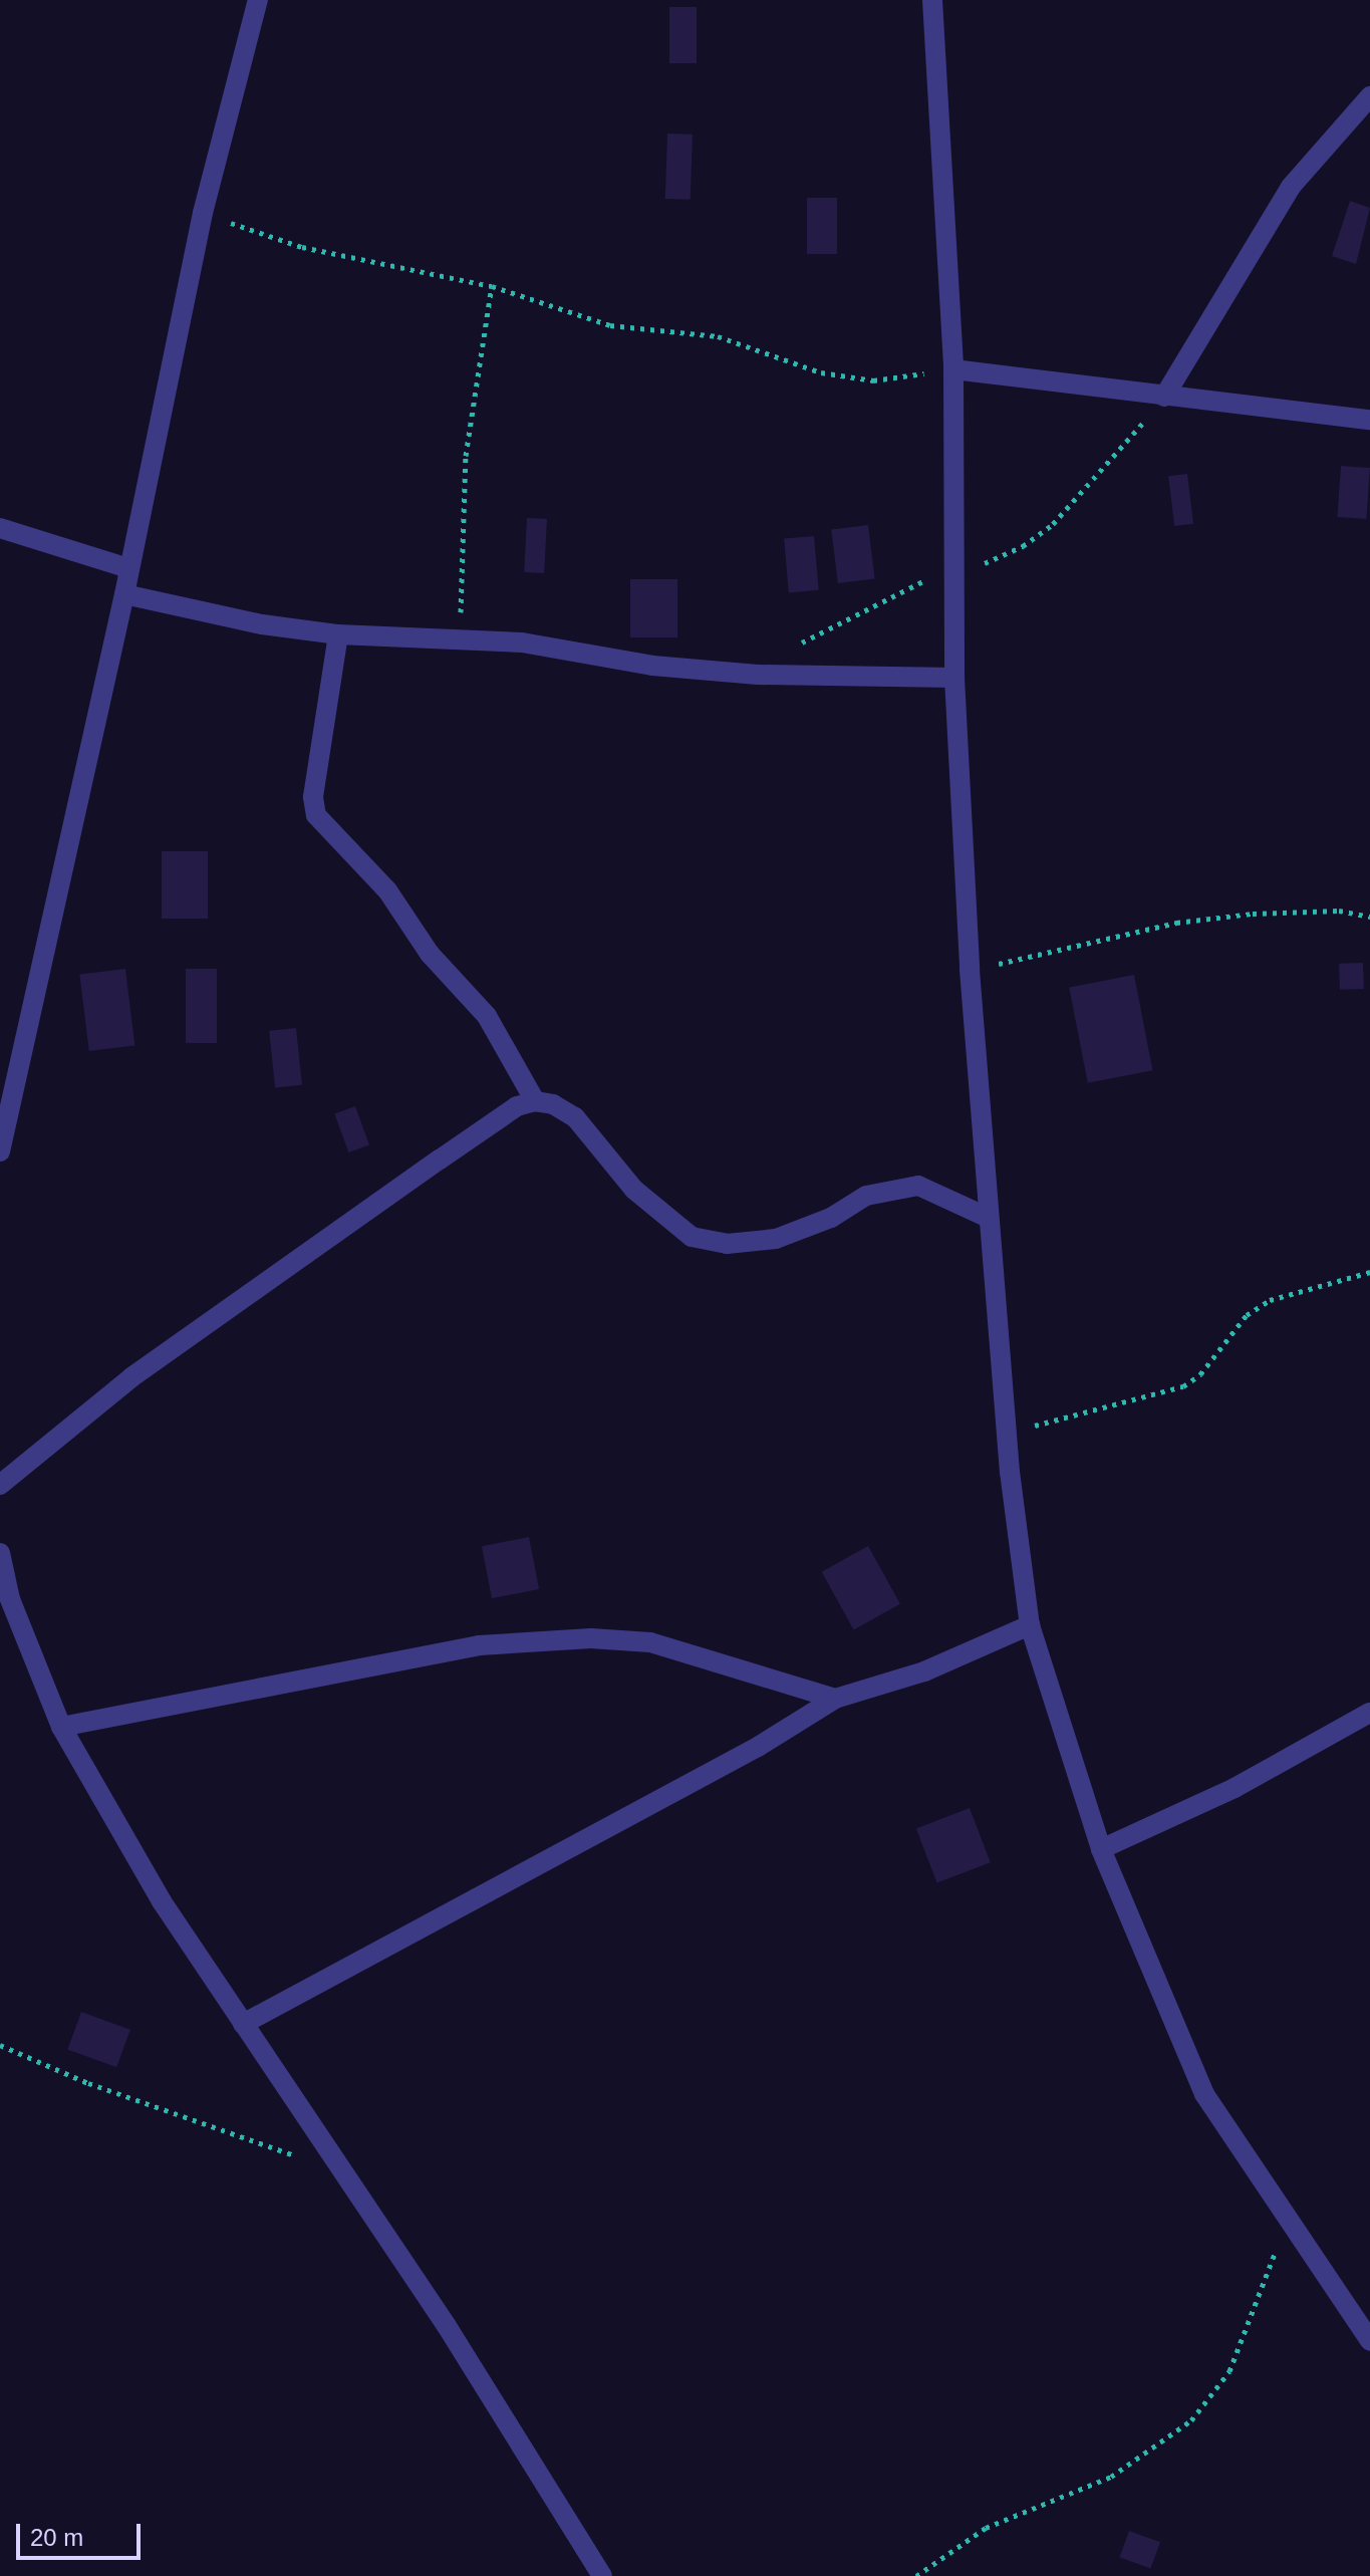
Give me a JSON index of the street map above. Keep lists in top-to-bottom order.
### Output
{
  "scale_bar": "20 m"
}
